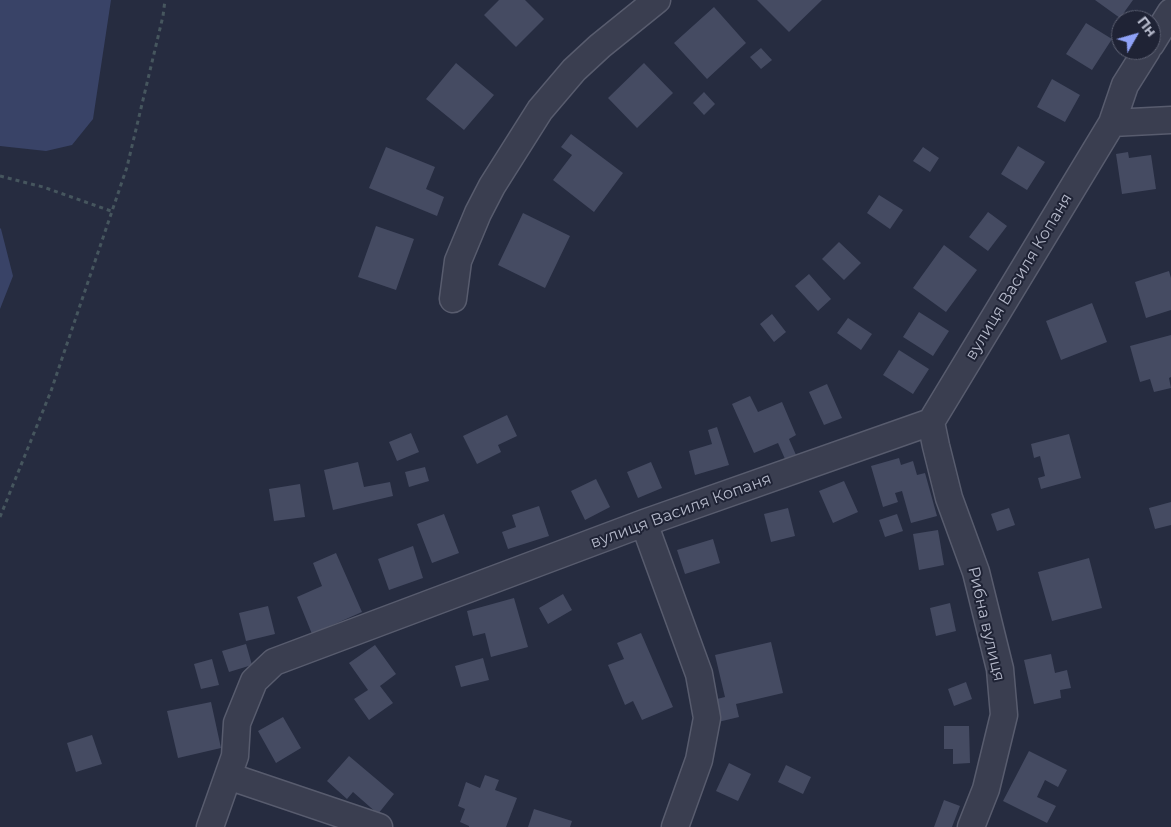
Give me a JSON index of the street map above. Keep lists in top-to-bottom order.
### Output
{
  "streets": {
    "street": ["вулиця Василя Копаня", "Рибна вулиця"]
  },
  "crossings": [
    ["вулиця Василя Копаня", "Рибна вулиця"]
  ],
  "north": "top right"
}
